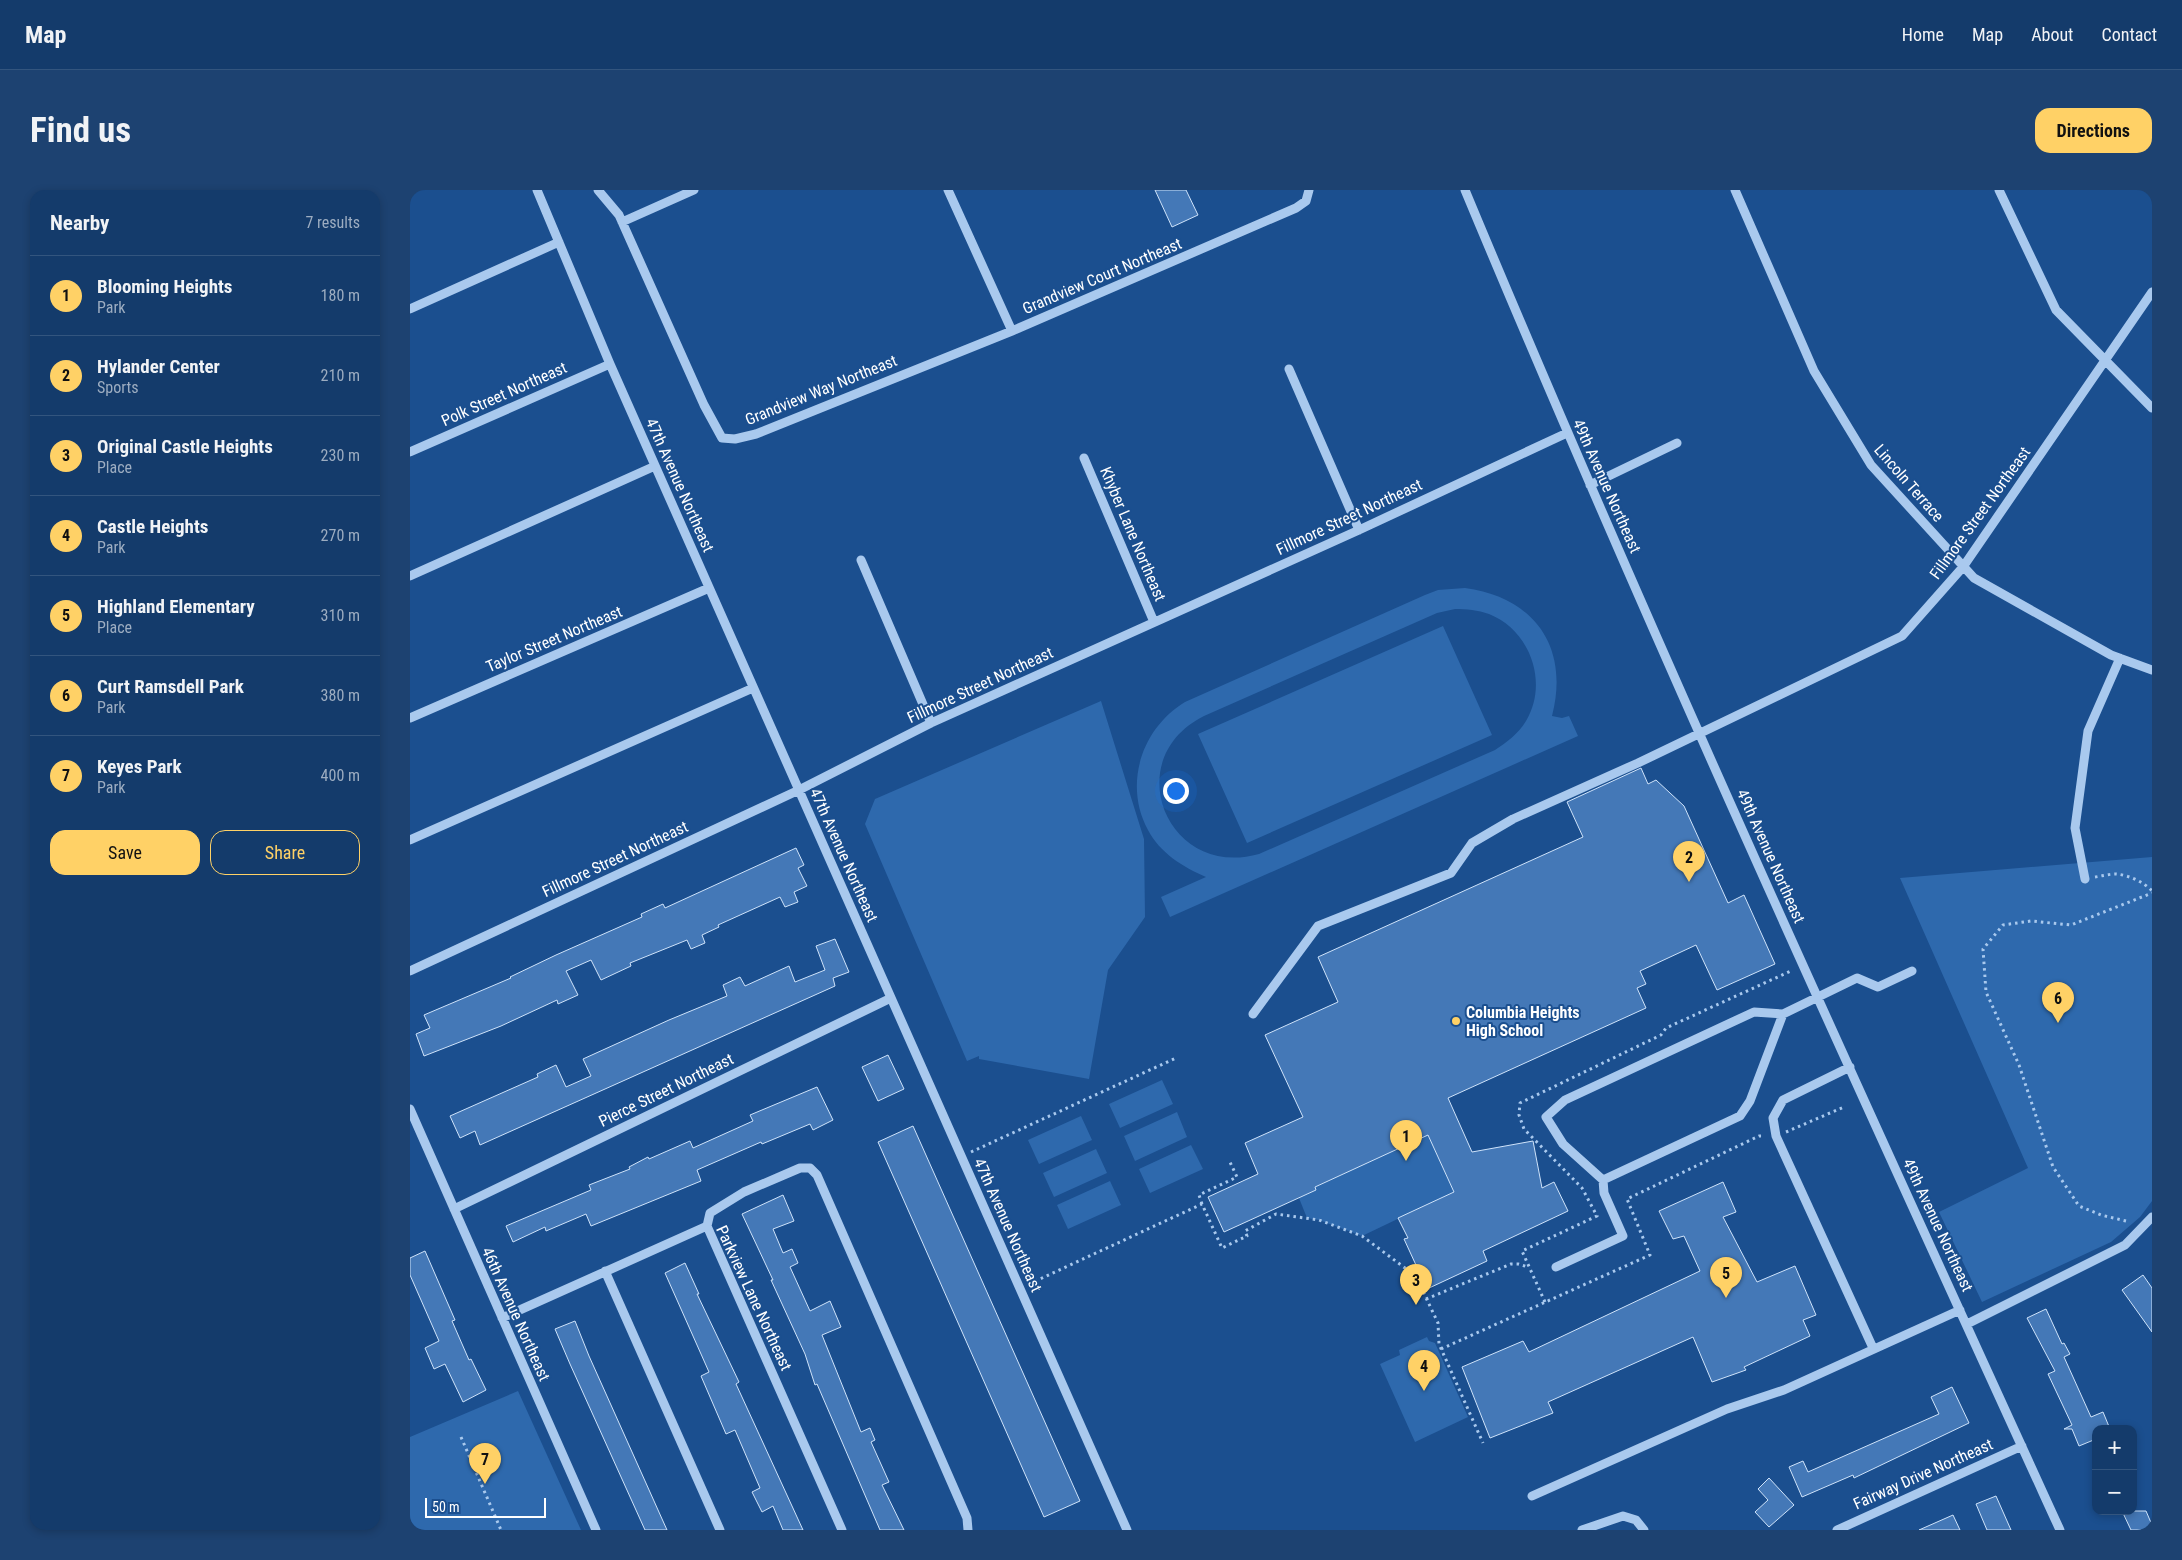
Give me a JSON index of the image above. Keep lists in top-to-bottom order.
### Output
{
  "streets": {
    "street": [
      "Grandview Court Northeast",
      "Grandview Way Northeast",
      "Polk Street Northeast",
      "Lincoln Terrace",
      "47th Avenue Northeast",
      "49th Avenue Northeast",
      "Fillmore Street Northeast",
      "Khyber Lane Northeast",
      "Taylor Street Northeast",
      "Pierce Street Northeast",
      "Parkview Lane Northeast",
      "46th Avenue Northeast",
      "Fairway Drive Northeast"
    ]
  },
  "crossings": [
    ["Grandview Court Northeast", "Grandview Way Northeast"],
    ["Polk Street Northeast", "47th Avenue Northeast"],
    ["Lincoln Terrace", "Fillmore Street Northeast"],
    ["47th Avenue Northeast", "Fillmore Street Northeast"],
    ["47th Avenue Northeast", "Taylor Street Northeast"],
    ["47th Avenue Northeast", "Pierce Street Northeast"],
    ["49th Avenue Northeast", "Fillmore Street Northeast"],
    ["49th Avenue Northeast", "Fairway Drive Northeast"],
    ["Fillmore Street Northeast", "Khyber Lane Northeast"],
    ["Pierce Street Northeast", "46th Avenue Northeast"],
    ["Parkview Lane Northeast", "46th Avenue Northeast"]
  ],
  "places": ["Columbia Heights High School"],
  "scale_bar": "50 m",
  "page": {
    "header": "Map",
    "nav": [
      "Home",
      "Map",
      "About",
      "Contact"
    ],
    "buttons": [
      "Directions",
      ["Save", "Share"]
    ],
    "title": "Find us",
    "heading": ["Nearby", "7 results"],
    "list": [
      {
        "mark": "1",
        "name": "Blooming Heights",
        "note": "Park",
        "value": "180 m"
      },
      {
        "mark": "2",
        "name": "Hylander Center",
        "note": "Sports",
        "value": "210 m"
      },
      {
        "mark": "3",
        "name": "Original Castle Heights",
        "note": "Place",
        "value": "230 m"
      },
      {
        "mark": "4",
        "name": "Castle Heights",
        "note": "Park",
        "value": "270 m"
      },
      {
        "mark": "5",
        "name": "Highland Elementary",
        "note": "Place",
        "value": "310 m"
      },
      {
        "mark": "6",
        "name": "Curt Ramsdell Park",
        "note": "Park",
        "value": "380 m"
      },
      {
        "mark": "7",
        "name": "Keyes Park",
        "note": "Park",
        "value": "400 m"
      }
    ],
    "pins": [
      "2",
      "6",
      "1",
      "5",
      "3",
      "4",
      "7"
    ],
    "map_buttons": ["+", "−"],
    "scale": "50 m"
  }
}
